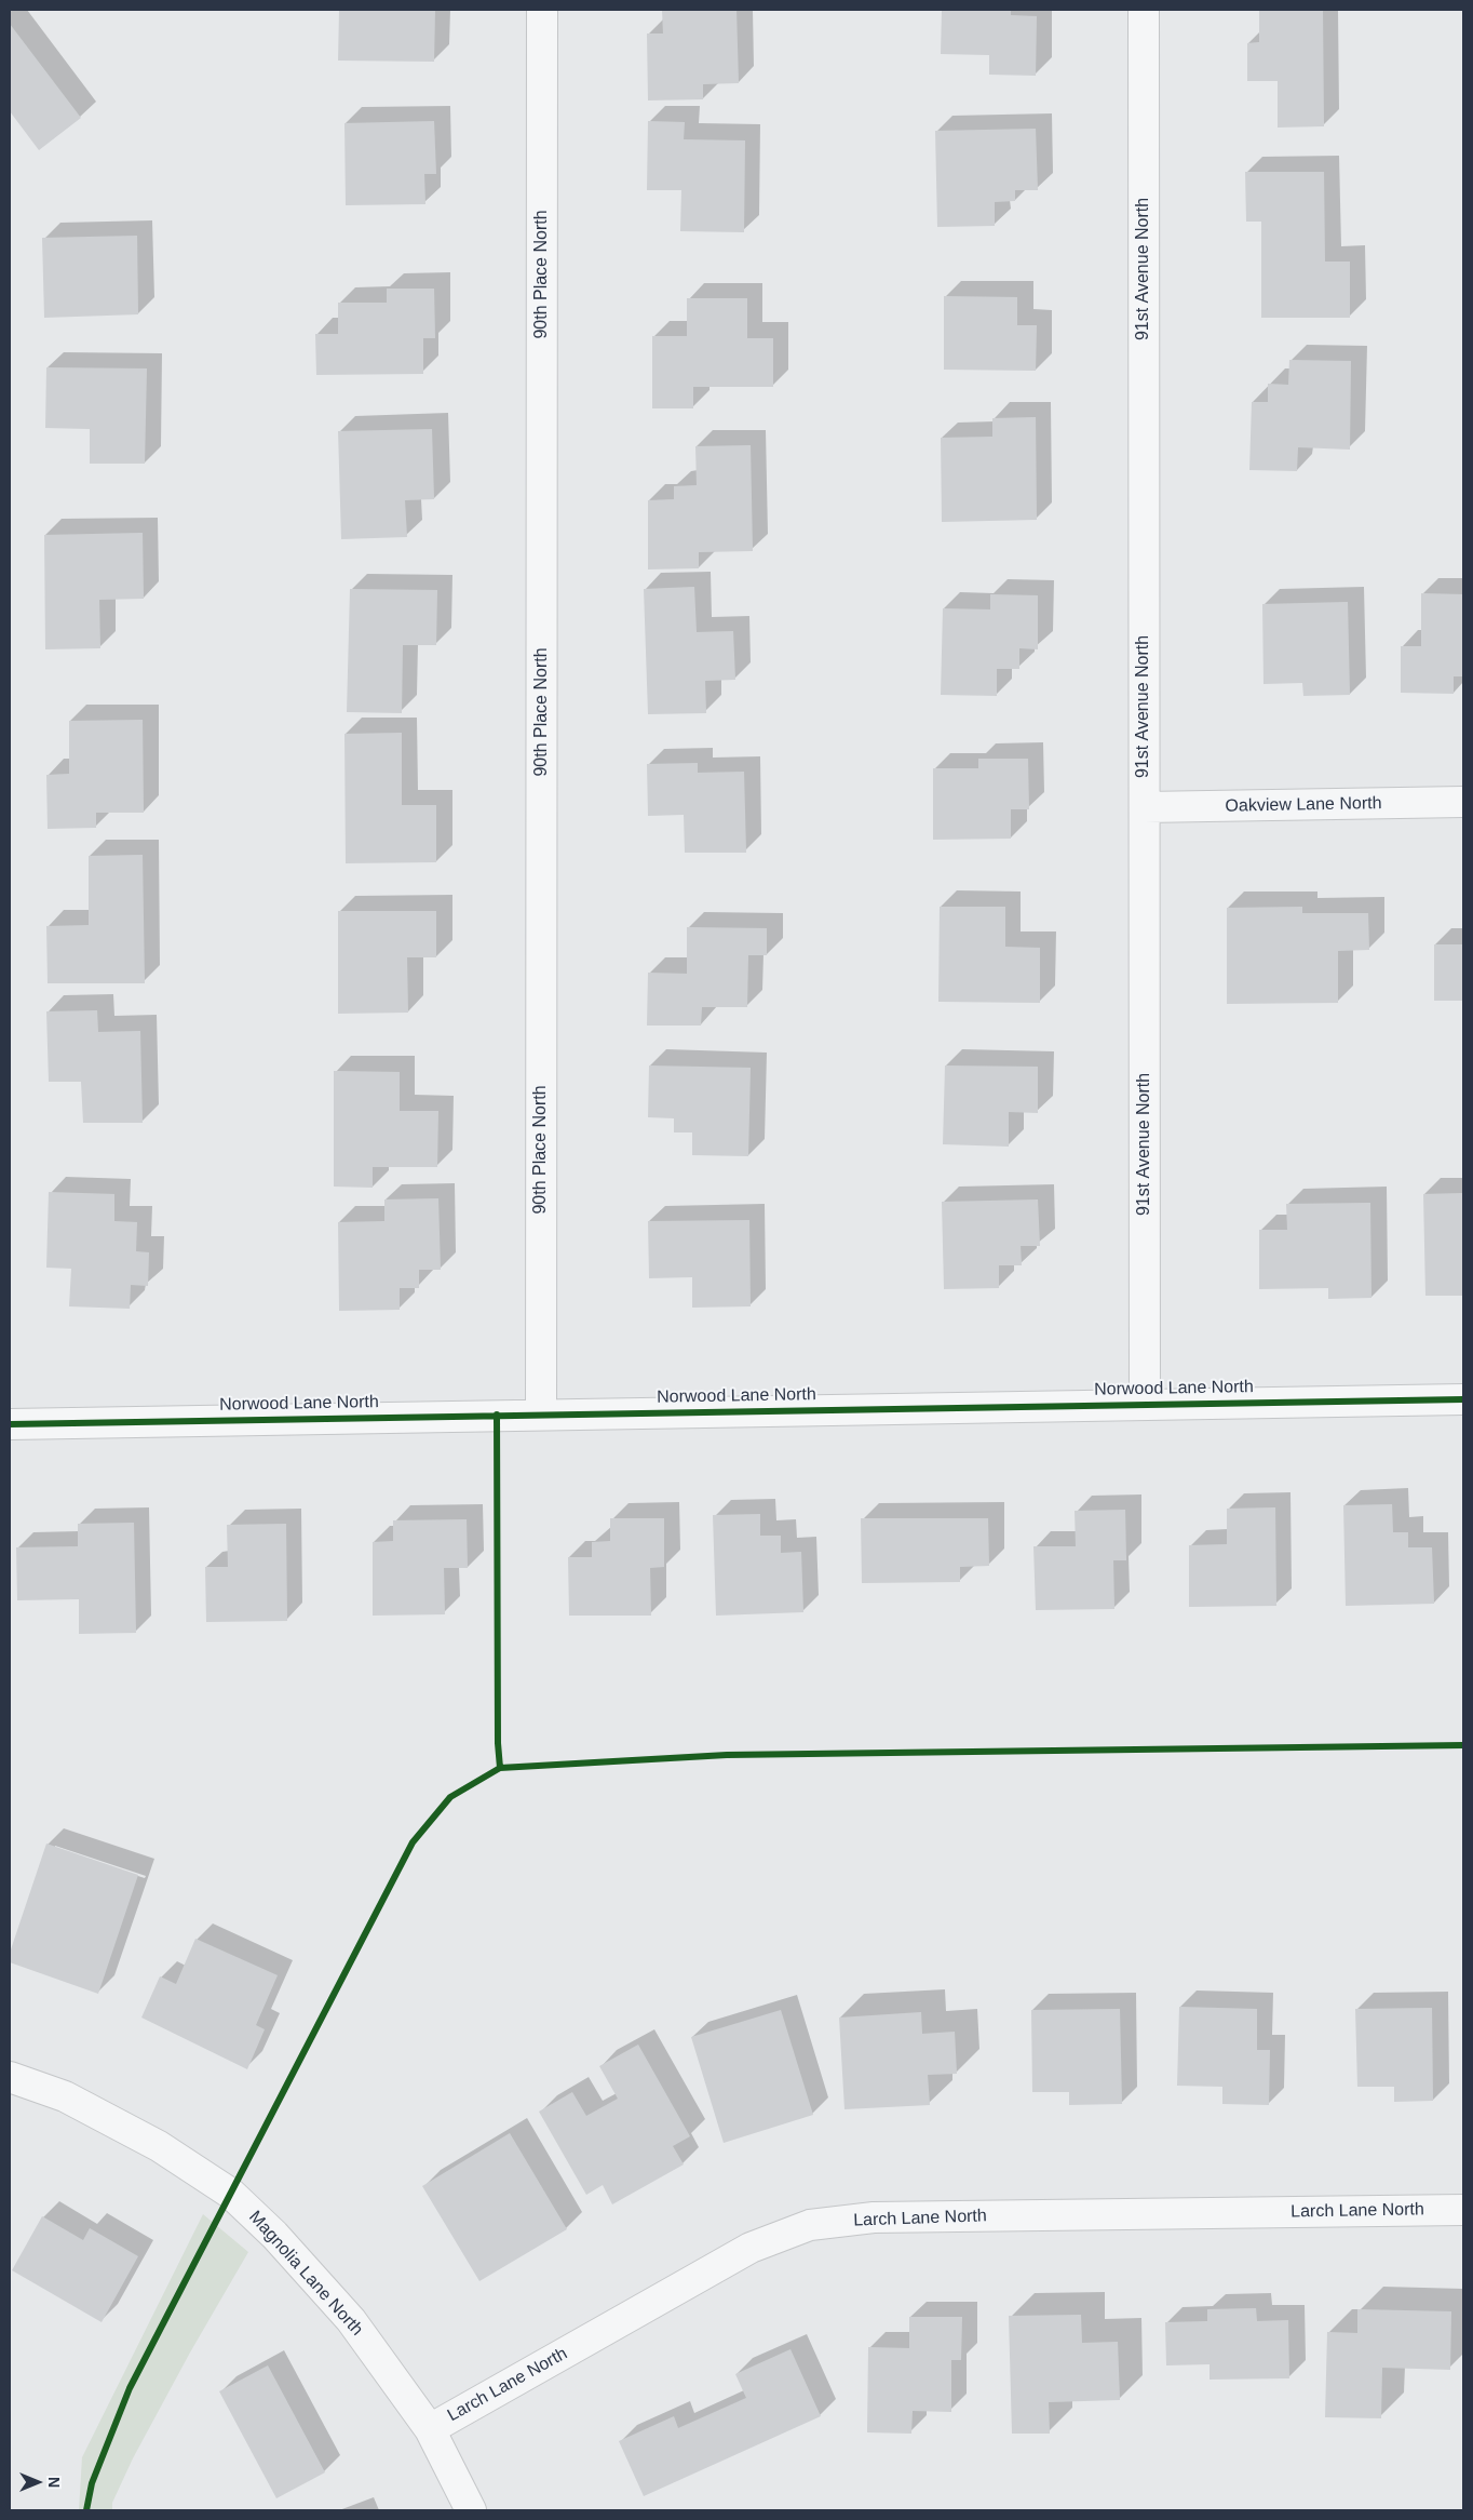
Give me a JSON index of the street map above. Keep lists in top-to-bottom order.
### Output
{
  "streets": {
    "street": [
      "91st Avenue North",
      "90th Place North",
      "Oakview Lane North",
      "Norwood Lane North",
      "Larch Lane North",
      "Magnolia Lane North"
    ]
  },
  "crossings": [
    ["91st Avenue North", "Oakview Lane North"],
    ["91st Avenue North", "Norwood Lane North"],
    ["90th Place North", "Norwood Lane North"],
    ["Larch Lane North", "Magnolia Lane North"]
  ],
  "north": "right"
}
